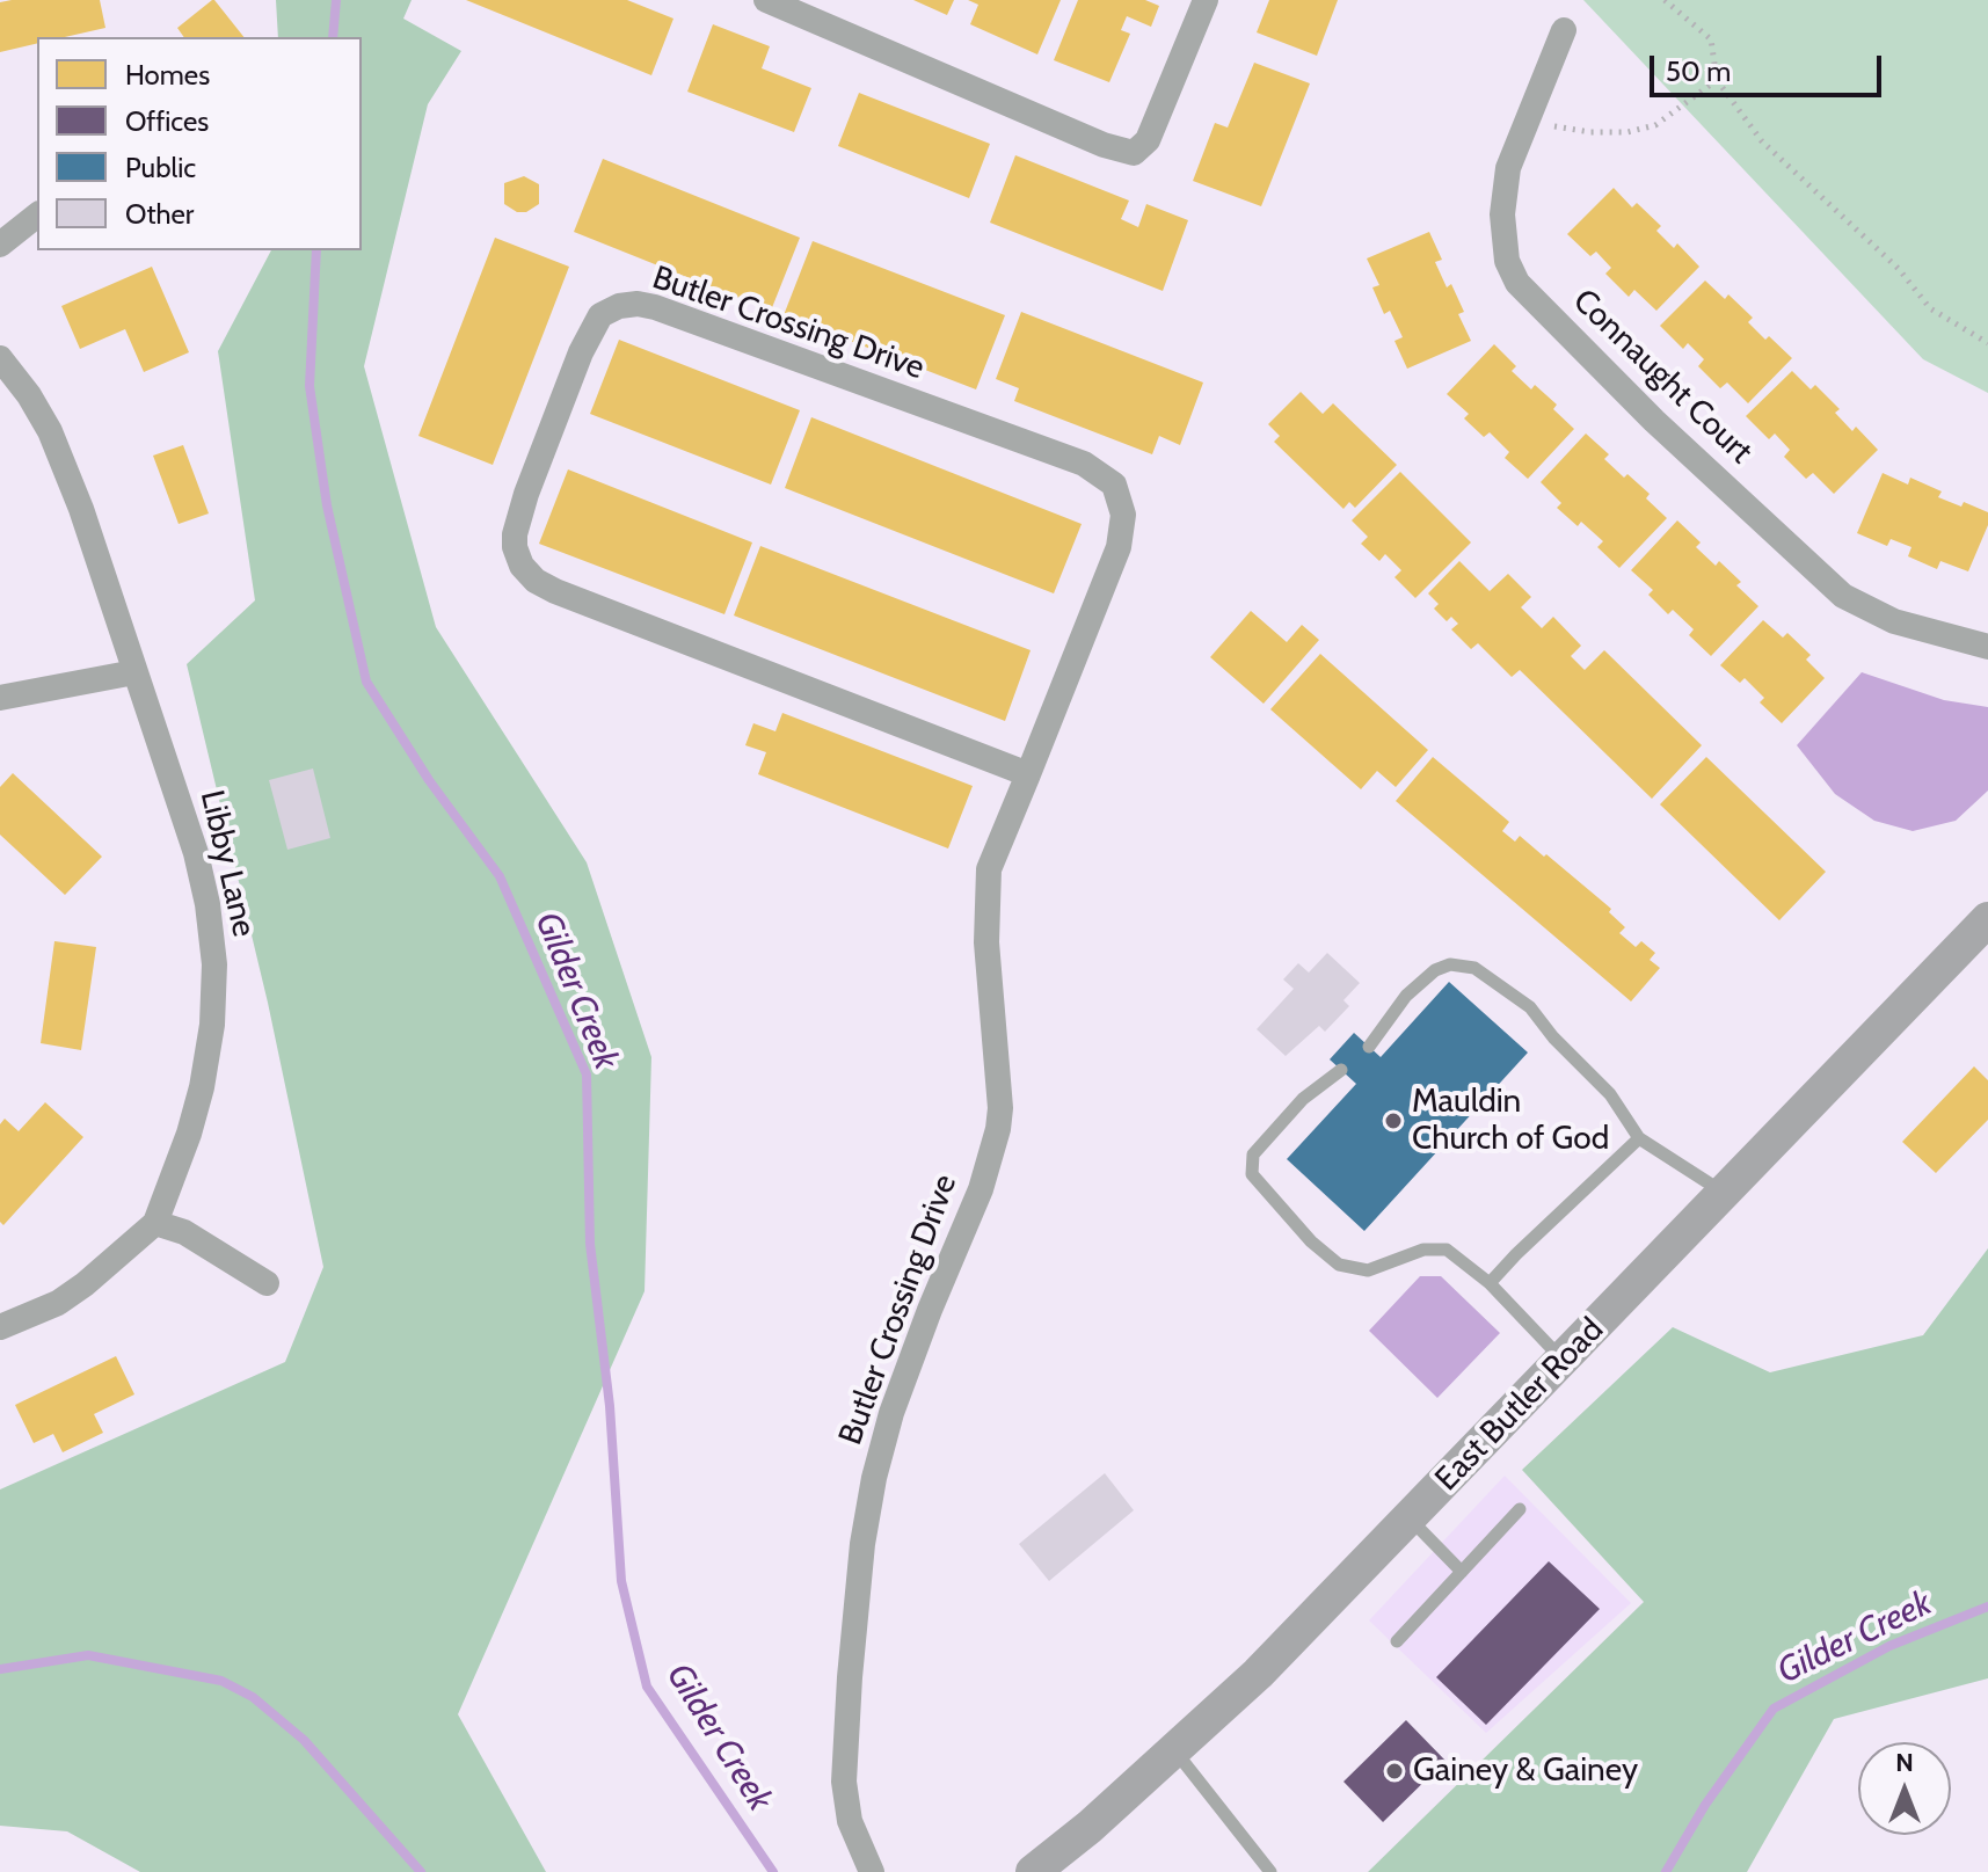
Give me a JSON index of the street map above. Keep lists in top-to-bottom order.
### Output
{
  "streets": {
    "main road": ["East Butler Road"],
    "street": ["Butler Crossing Drive", "Connaught Court", "Libby Lane"]
  },
  "water": ["Gilder Creek"],
  "places": ["Mauldin Church of God", "Gainey & Gainey"],
  "legend": [
    "Homes",
    "Offices",
    "Public",
    "Other"
  ],
  "scale_bar": "50 m",
  "north": "top"
}
